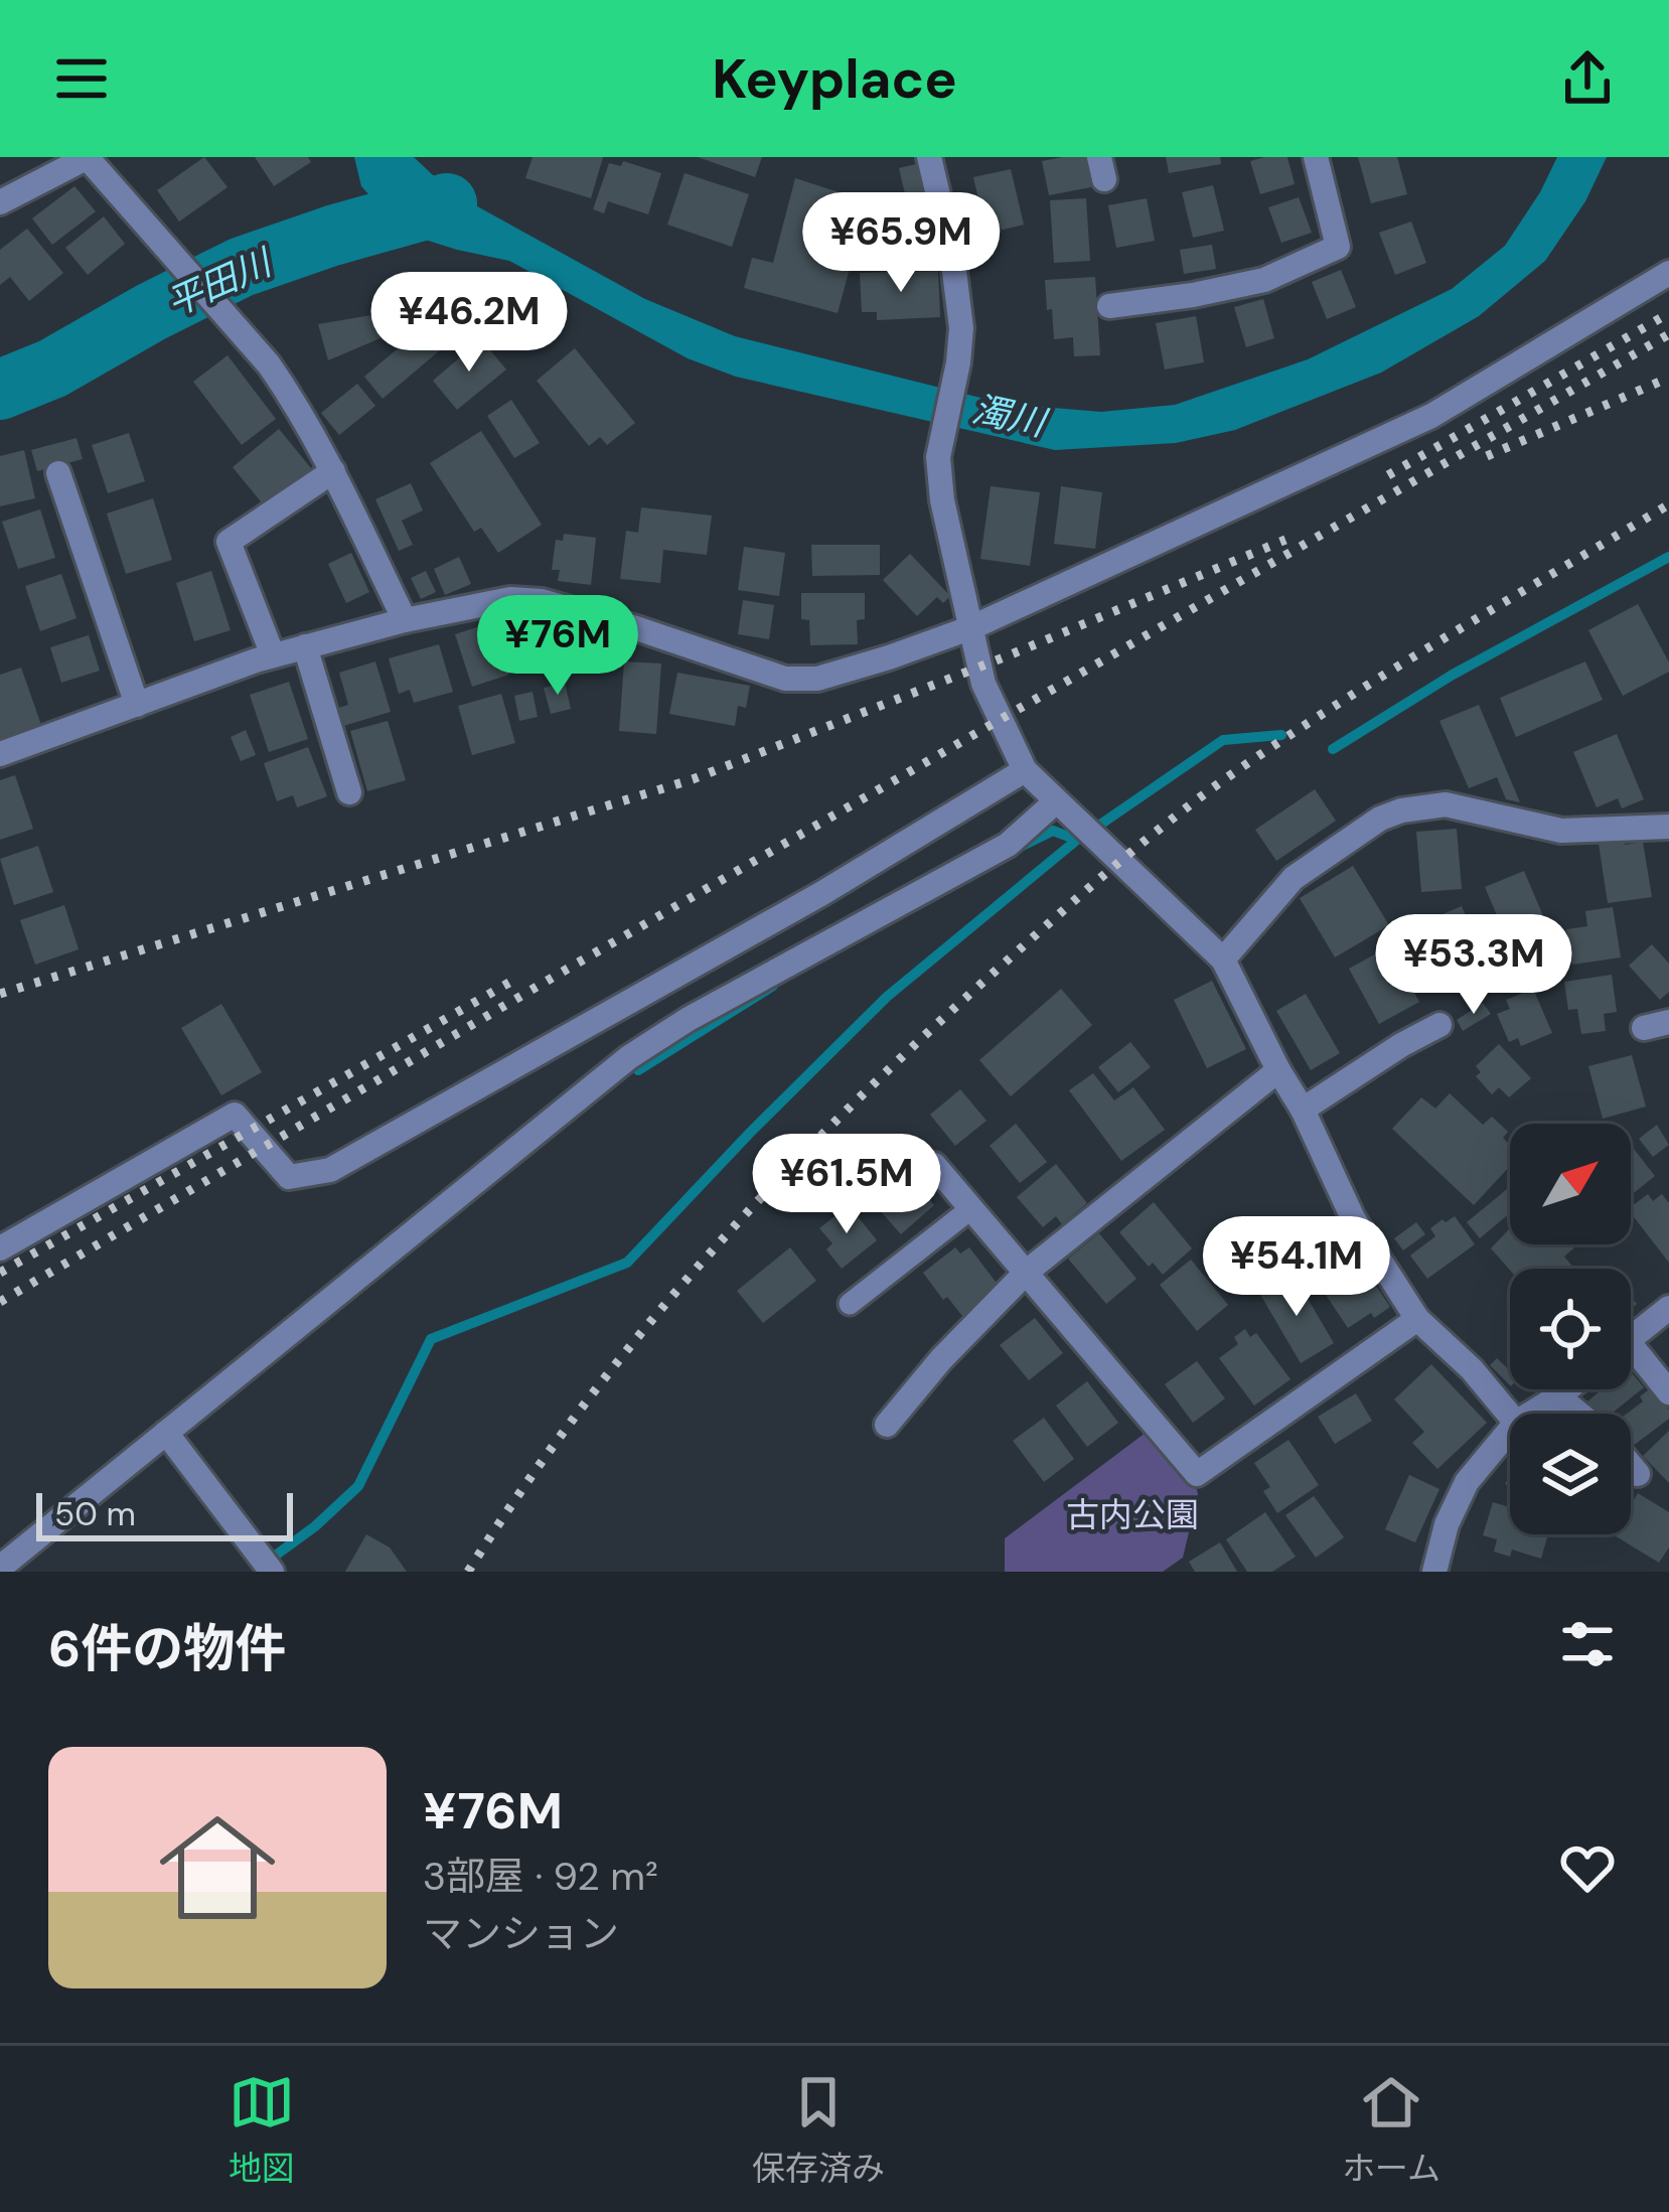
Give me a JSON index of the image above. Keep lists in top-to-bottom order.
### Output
{
  "water": ["平田川", "濁川"],
  "parks": ["古内公園"],
  "scale_bar": "50 m",
  "north": "top right",
  "page": {
    "header": "Keyplace",
    "price": [
      "¥65.9M",
      "¥46.2M",
      "¥76M",
      "¥53.3M",
      "¥61.5M",
      "¥54.1M"
    ],
    "scale": "50 m",
    "heading": "6件の物件",
    "list": [
      {
        "name": "¥76M",
        "note": "3部屋 · 92 m² · マンション"
      }
    ],
    "tabs": ["地図", "保存済み", "ホーム"]
  }
}
